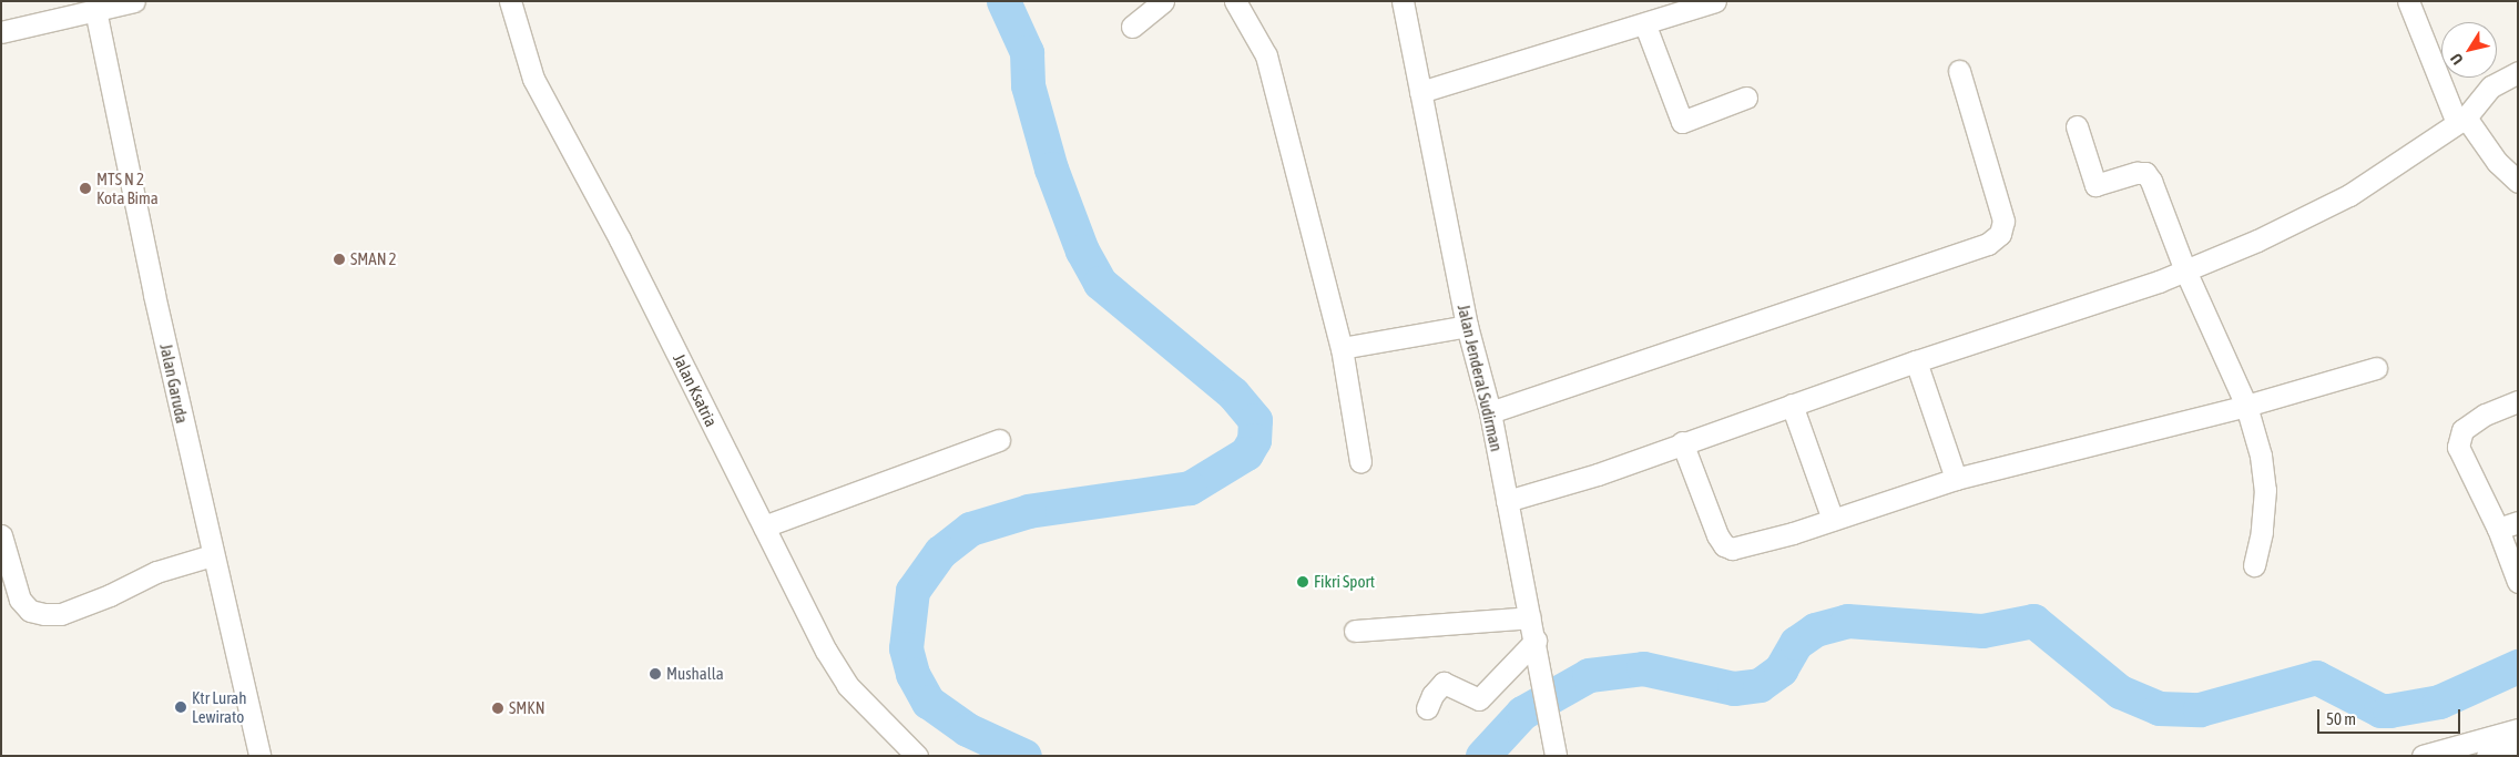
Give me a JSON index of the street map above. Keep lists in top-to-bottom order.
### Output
{
  "streets": {
    "street": ["Jalan Jenderal Sudirman", "Jalan Garuda", "Jalan Ksatria"]
  },
  "places": [
    "MTS N 2 Kota Bima",
    "SMAN 2",
    "Fikri Sport",
    "Mushalla",
    "Ktr Lurah Lewirato",
    "SMKN"
  ],
  "scale_bar": "50 m",
  "north": "bottom left"
}
